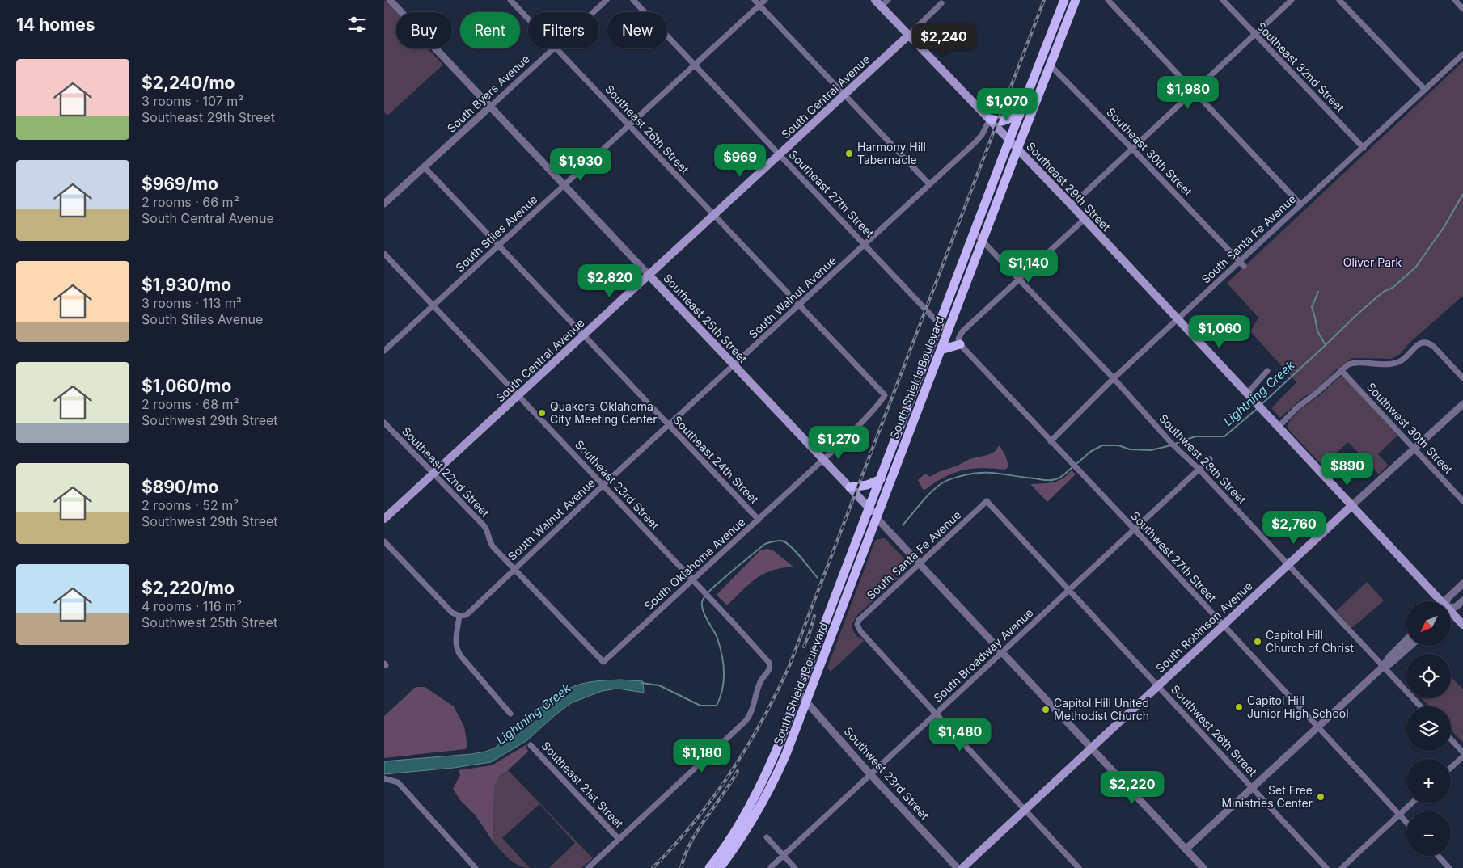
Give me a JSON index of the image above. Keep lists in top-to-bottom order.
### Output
{
  "streets": {
    "main road": [
      "South Central Avenue",
      "Southeast 29th Street",
      "Southeast 25th Street",
      "South Shields Boulevard",
      "South Robinson Avenue"
    ],
    "street": [
      "Southeast 32nd Street",
      "South Byers Avenue",
      "Southeast 26th Street",
      "Southeast 30th Street",
      "Southeast 27th Street",
      "South Stiles Avenue",
      "South Santa Fe Avenue",
      "South Walnut Avenue",
      "Southwest 30th Street",
      "Southwest 28th Street",
      "Southeast 24th Street",
      "Southeast 22nd Street",
      "Southeast 23rd Street",
      "Southwest 27th Street",
      "South Oklahoma Avenue",
      "South Broadway Avenue",
      "Southwest 26th Street",
      "Southwest 23rd Street",
      "Southeast 21st Street"
    ]
  },
  "crossings": [
    ["Southeast 32nd Street", "South Santa Fe Avenue"],
    ["South Byers Avenue", "Southeast 25th Street"],
    ["South Byers Avenue", "Southeast 24th Street"],
    ["South Central Avenue", "Southeast 26th Street"],
    ["South Central Avenue", "Southeast 29th Street"],
    ["South Central Avenue", "Southeast 27th Street"],
    ["South Central Avenue", "Southeast 25th Street"],
    ["South Central Avenue", "Southeast 24th Street"],
    ["South Central Avenue", "Southeast 22nd Street"],
    ["South Central Avenue", "Southeast 23rd Street"],
    ["Southeast 26th Street", "South Stiles Avenue"],
    ["Southeast 26th Street", "South Walnut Avenue"],
    ["Southeast 26th Street", "South Oklahoma Avenue"],
    ["Southeast 30th Street", "South Santa Fe Avenue"],
    ["Southeast 30th Street", "South Shields Boulevard"],
    ["Southeast 29th Street", "South Santa Fe Avenue"],
    ["Southeast 29th Street", "South Walnut Avenue"],
    ["Southeast 29th Street", "South Shields Boulevard"],
    ["Southeast 29th Street", "South Robinson Avenue"],
    ["Southeast 27th Street", "South Stiles Avenue"],
    ["Southeast 27th Street", "South Walnut Avenue"],
    ["Southeast 27th Street", "South Shields Boulevard"],
    ["South Stiles Avenue", "Southeast 25th Street"],
    ["South Stiles Avenue", "Southeast 24th Street"],
    ["South Stiles Avenue", "Southeast 23rd Street"],
    ["South Santa Fe Avenue", "Southeast 25th Street"],
    ["South Santa Fe Avenue", "Southwest 28th Street"],
    ["South Santa Fe Avenue", "Southwest 27th Street"],
    ["South Santa Fe Avenue", "South Broadway Avenue"],
    ["South Santa Fe Avenue", "Southwest 26th Street"],
    ["South Walnut Avenue", "Southeast 25th Street"],
    ["South Walnut Avenue", "Southeast 24th Street"],
    ["South Walnut Avenue", "Southeast 22nd Street"],
    ["South Walnut Avenue", "Southeast 23rd Street"],
    ["Southeast 25th Street", "South Shields Boulevard"],
    ["Southeast 25th Street", "South Oklahoma Avenue"],
    ["Southeast 25th Street", "South Robinson Avenue"],
    ["Southeast 25th Street", "South Broadway Avenue"],
    ["South Shields Boulevard", "Southwest 28th Street"],
    ["South Shields Boulevard", "Southwest 23rd Street"],
    ["Southwest 30th Street", "South Robinson Avenue"],
    ["Southwest 28th Street", "South Robinson Avenue"],
    ["Southwest 28th Street", "South Broadway Avenue"],
    ["Southeast 24th Street", "South Oklahoma Avenue"],
    ["Southeast 22nd Street", "South Oklahoma Avenue"],
    ["Southeast 23rd Street", "South Oklahoma Avenue"],
    ["Southeast 23rd Street", "Southeast 21st Street"],
    ["Southwest 27th Street", "South Robinson Avenue"],
    ["Southwest 27th Street", "South Broadway Avenue"],
    ["South Robinson Avenue", "Southwest 26th Street"],
    ["South Broadway Avenue", "Southwest 26th Street"],
    ["South Broadway Avenue", "Southwest 23rd Street"]
  ],
  "water": ["Lightning Creek"],
  "parks": ["Oliver Park"],
  "places": [
    "Harmony Hill Tabernacle",
    "Quakers-Oklahoma City Meeting Center",
    "Capitol Hill Church of Christ",
    "Capitol Hill Junior High School",
    "Capitol Hill United Methodist Church",
    "Set Free Ministries Center"
  ],
  "north": "bottom left",
  "page": {
    "heading": "14 homes",
    "chip": [
      "Buy",
      "Rent",
      "Filters",
      "New"
    ],
    "price": [
      "$2,240",
      "$1,980",
      "$1,070",
      "$969",
      "$1,930",
      "$1,140",
      "$2,820",
      "$1,060",
      "$1,270",
      "$890",
      "$2,760",
      "$1,480",
      "$1,180",
      "$2,220"
    ],
    "list": [
      {
        "name": "$2,240/mo",
        "note": "3 rooms · 107 m² · Southeast 29th Street"
      },
      {
        "name": "$969/mo",
        "note": "2 rooms · 66 m² · South Central Avenue"
      },
      {
        "name": "$1,930/mo",
        "note": "3 rooms · 113 m² · South Stiles Avenue"
      },
      {
        "name": "$1,060/mo",
        "note": "2 rooms · 68 m² · Southwest 29th Street"
      },
      {
        "name": "$890/mo",
        "note": "2 rooms · 52 m² · Southwest 29th Street"
      },
      {
        "name": "$2,220/mo",
        "note": "4 rooms · 116 m² · Southwest 25th Street"
      }
    ],
    "map_buttons": ["+", "−"]
  }
}
